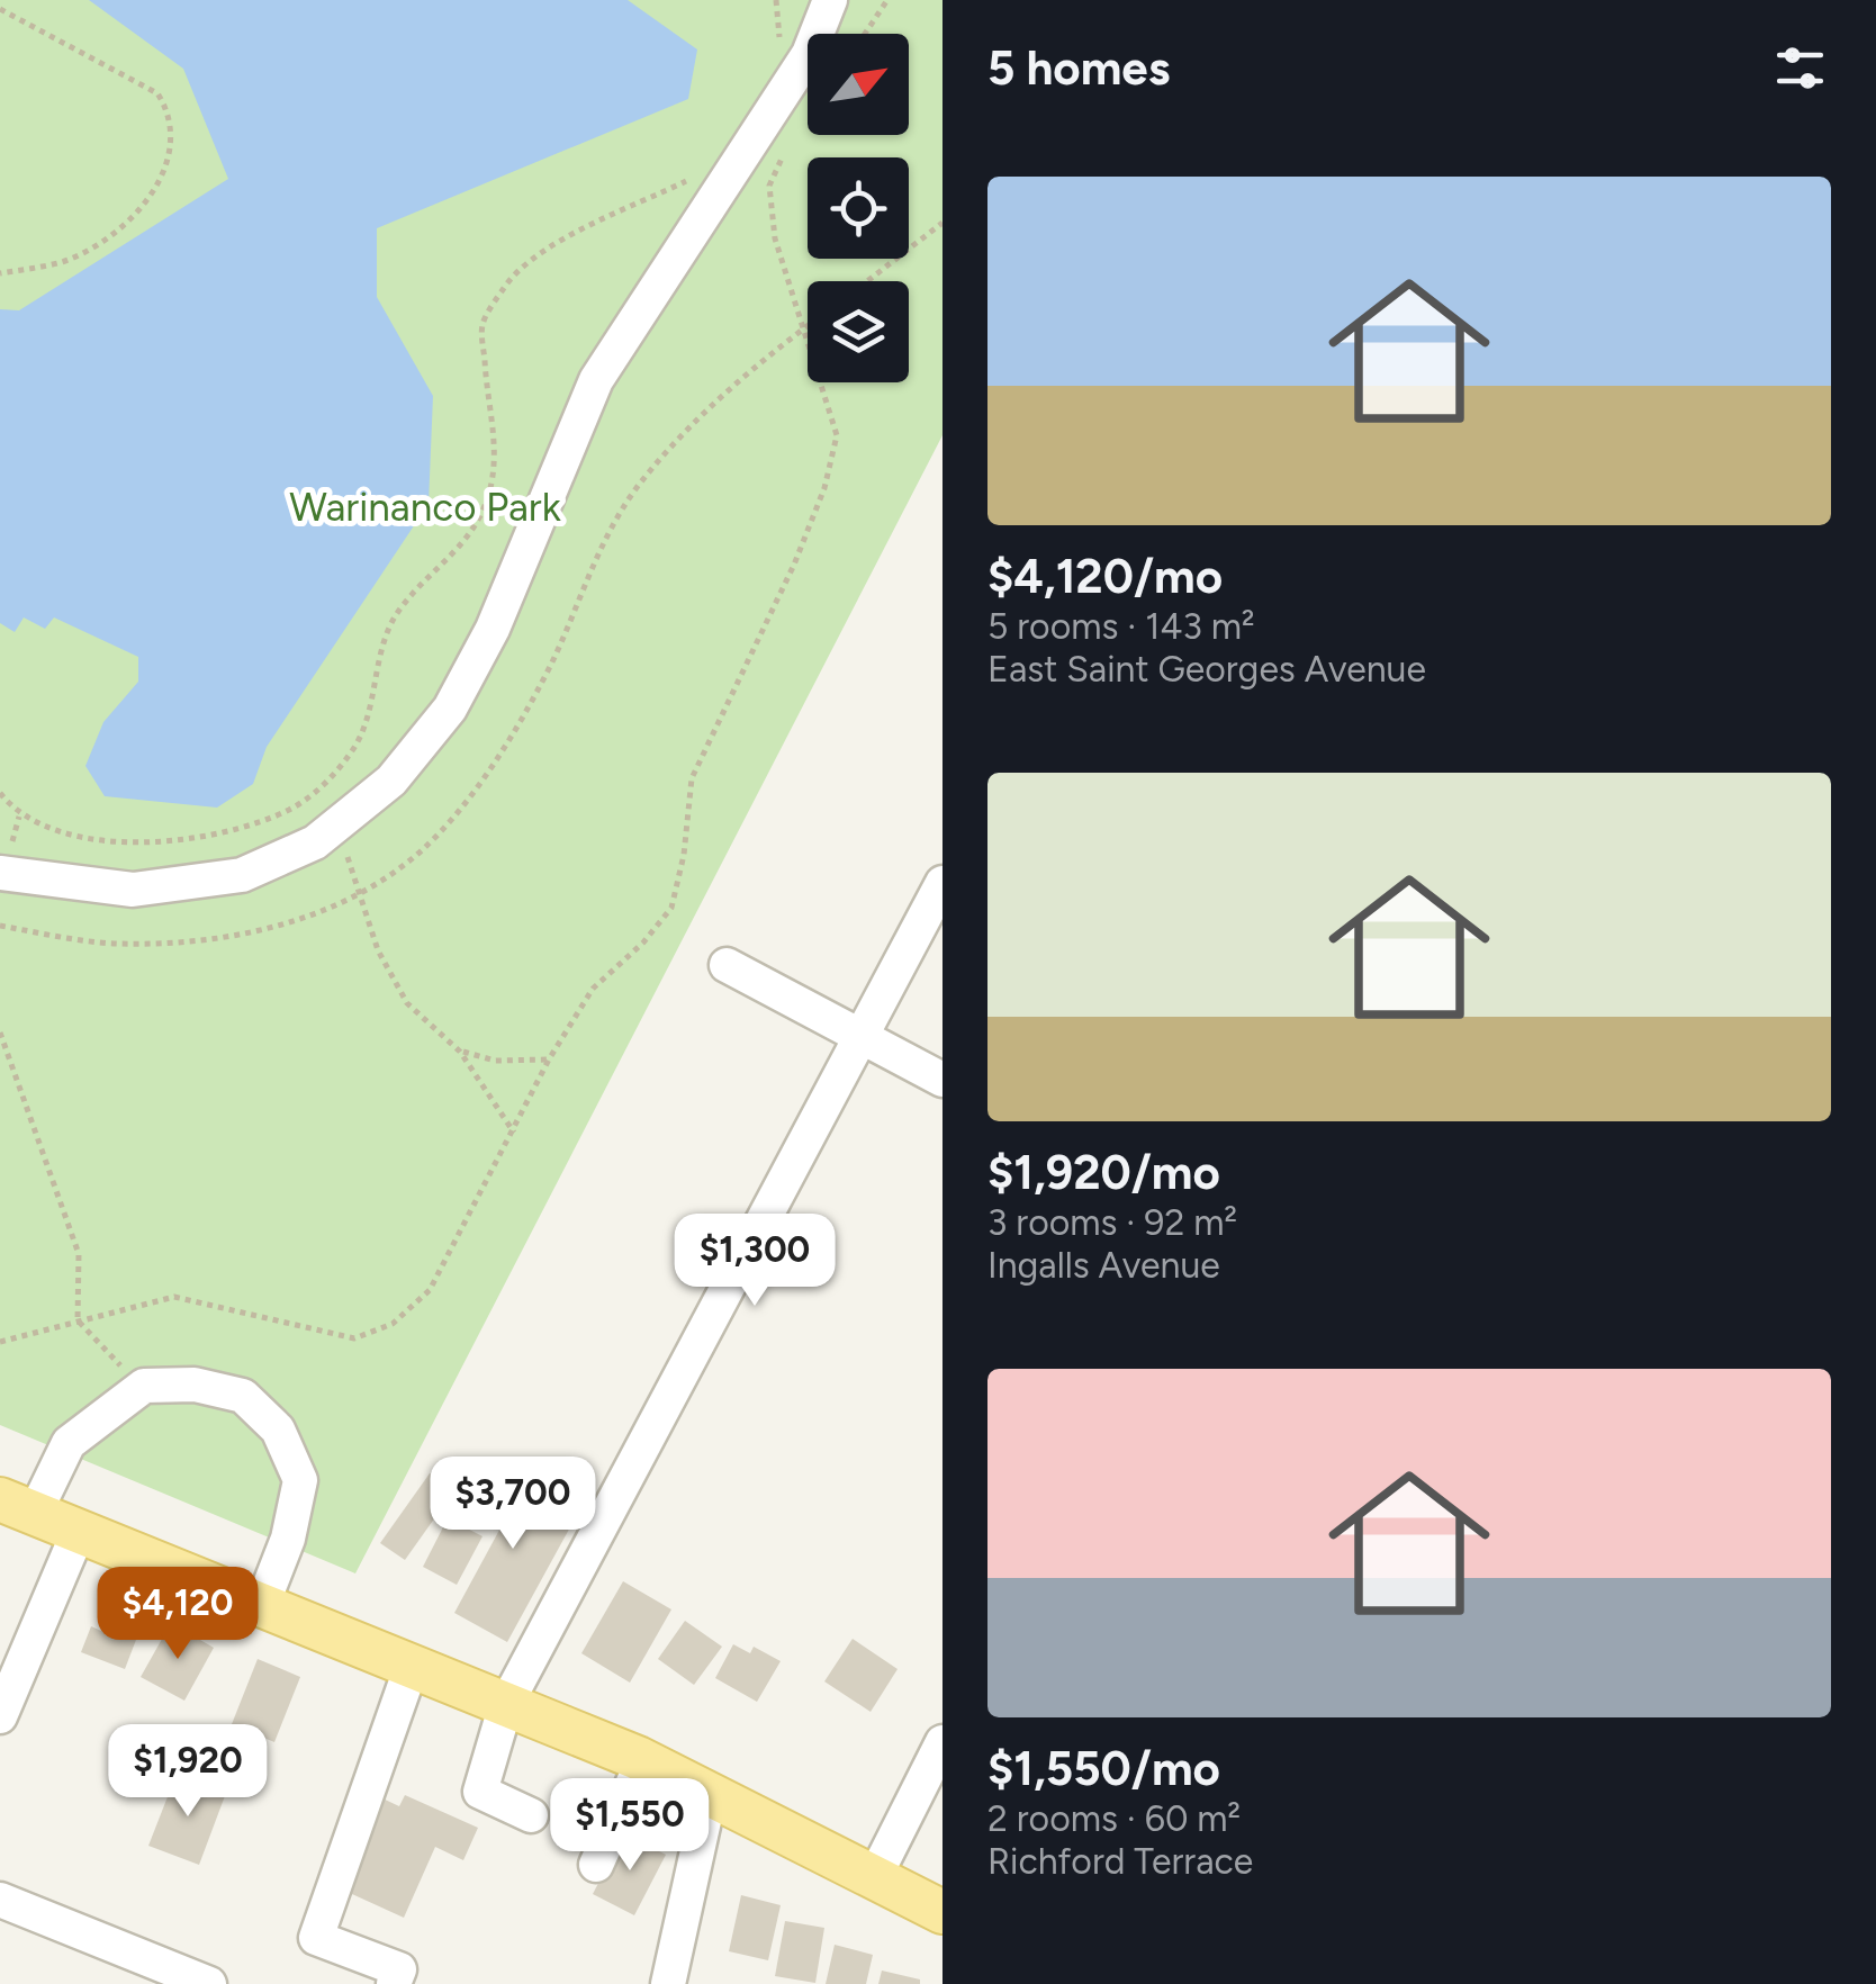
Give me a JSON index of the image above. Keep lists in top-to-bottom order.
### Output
{
  "parks": ["Warinanco Park"],
  "north": "top right",
  "page": {
    "heading": "5 homes",
    "list": [
      {
        "name": "$4,120/mo",
        "note": "5 rooms · 143 m² · East Saint Georges Avenue"
      },
      {
        "name": "$1,920/mo",
        "note": "3 rooms · 92 m² · Ingalls Avenue"
      },
      {
        "name": "$1,550/mo",
        "note": "2 rooms · 60 m² · Richford Terrace"
      }
    ],
    "price": [
      "$1,300",
      "$3,700",
      "$4,120",
      "$1,920",
      "$1,550"
    ]
  }
}
